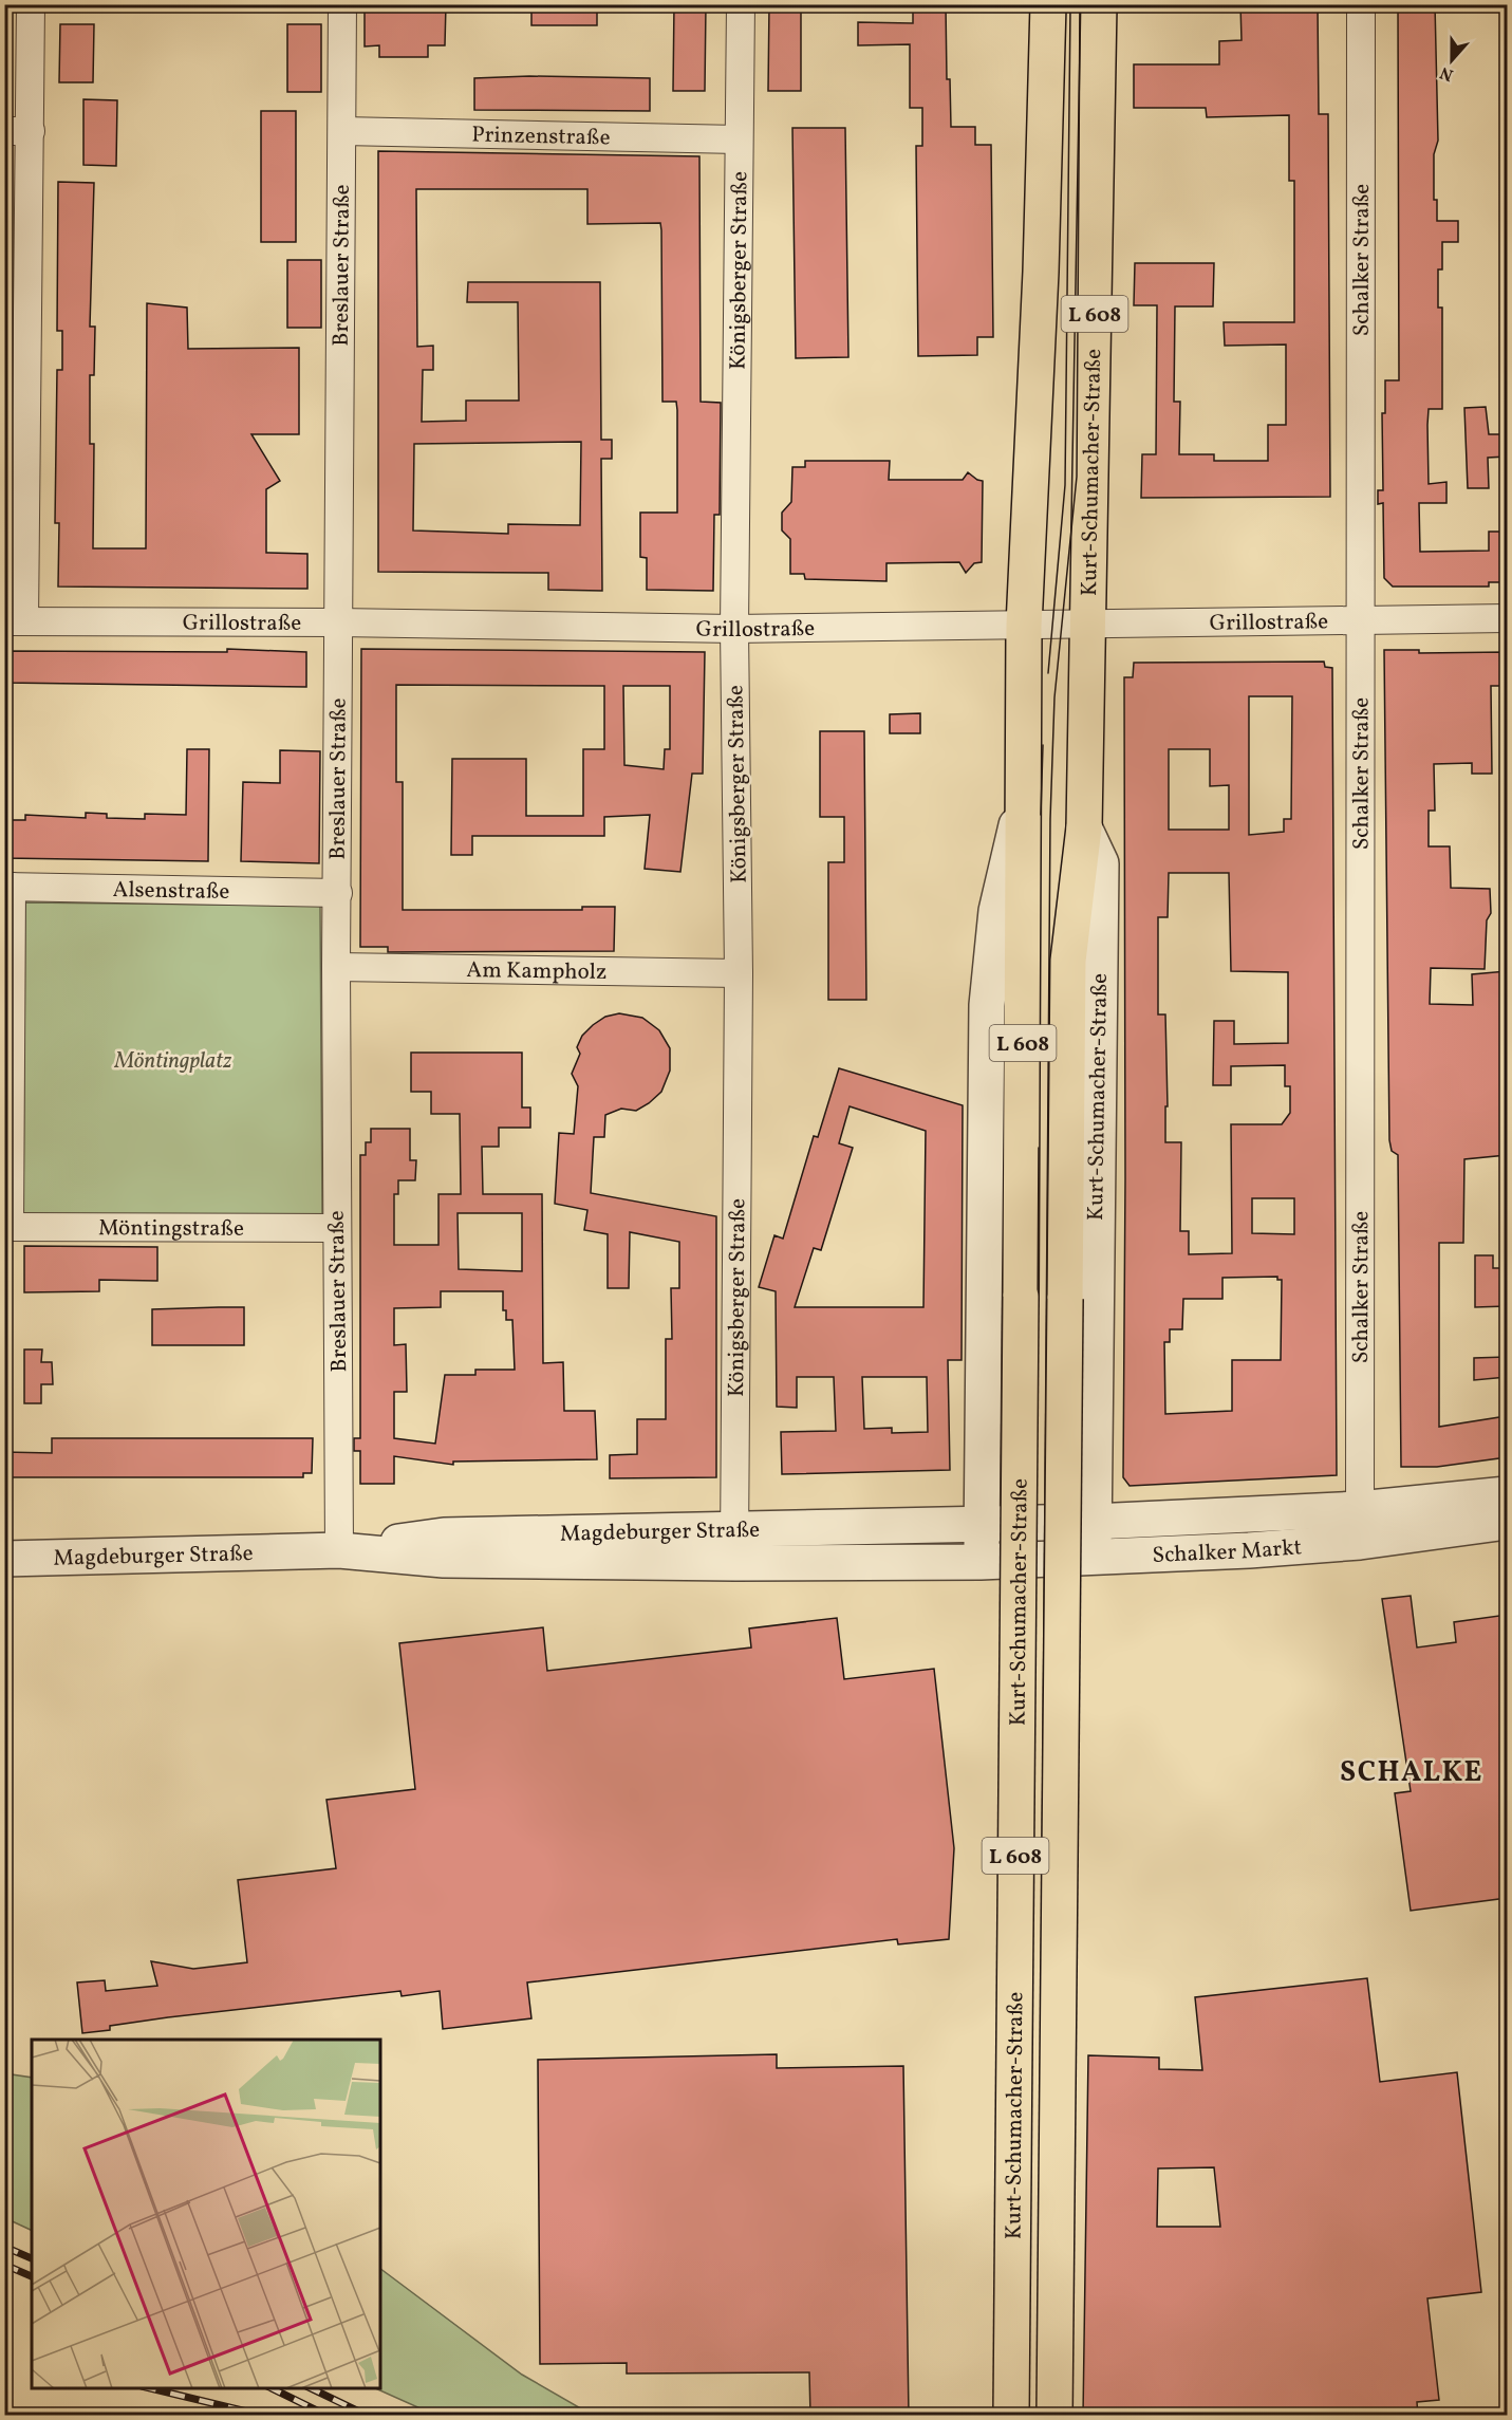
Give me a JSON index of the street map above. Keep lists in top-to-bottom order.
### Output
{
  "streets": {
    "main road": ["L 608", "Kurt-Schumacher-Straße"],
    "street": [
      "Prinzenstraße",
      "Schalker Straße",
      "Breslauer Straße",
      "Königsberger Straße",
      "Grillostraße",
      "Alsenstraße",
      "Am Kampholz",
      "Möntingstraße",
      "Magdeburger Straße",
      "Schalker Markt"
    ]
  },
  "crossings": [
    ["Prinzenstraße", "Breslauer Straße"],
    ["Prinzenstraße", "Königsberger Straße"],
    ["Schalker Straße", "Grillostraße"],
    ["Schalker Straße", "Schalker Markt"],
    ["Breslauer Straße", "Grillostraße"],
    ["Breslauer Straße", "Alsenstraße"],
    ["Breslauer Straße", "Am Kampholz"],
    ["Breslauer Straße", "Möntingstraße"],
    ["Breslauer Straße", "Magdeburger Straße"],
    ["Königsberger Straße", "Grillostraße"],
    ["Königsberger Straße", "Am Kampholz"],
    ["Königsberger Straße", "Magdeburger Straße"],
    ["Kurt-Schumacher-Straße", "Grillostraße"],
    ["Kurt-Schumacher-Straße", "Magdeburger Straße"],
    ["Kurt-Schumacher-Straße", "Schalker Markt"],
    ["Magdeburger Straße", "Schalker Markt"]
  ],
  "districts": ["SCHALKE"],
  "parks": ["Möntingplatz"],
  "north": "bottom"
}
